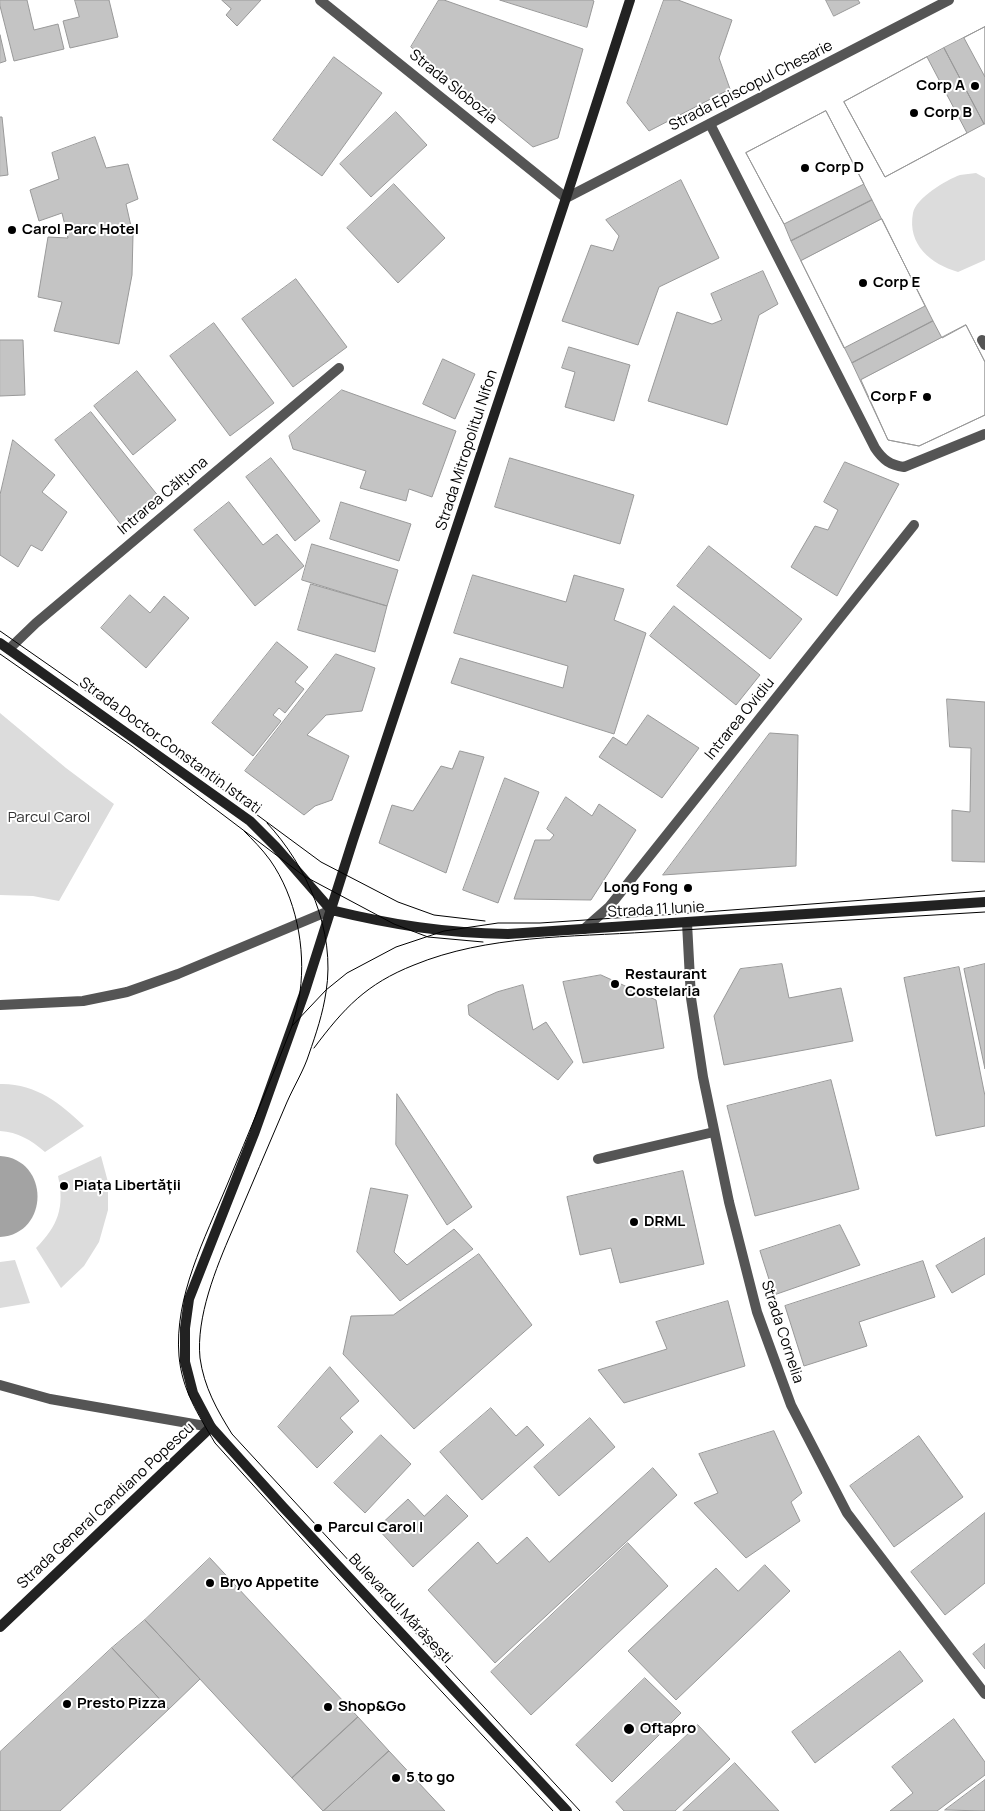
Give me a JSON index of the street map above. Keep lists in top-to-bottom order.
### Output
{
  "streets": {
    "street": [
      "Strada Episcopul Chesarie",
      "Strada Slobozia",
      "Strada Mitropolitul Nifon",
      "Intrarea Călțuna",
      "Intrarea Ovidiu",
      "Strada Doctor Constantin Istrati",
      "Strada 11 Iunie",
      "Strada Cornelia",
      "Strada General Candiano Popescu",
      "Bulevardul Mărășești"
    ]
  },
  "crossings": [
    ["Strada Episcopul Chesarie", "Strada Slobozia"],
    ["Strada Episcopul Chesarie", "Strada Mitropolitul Nifon"],
    ["Strada Slobozia", "Strada Mitropolitul Nifon"],
    ["Strada Mitropolitul Nifon", "Strada Doctor Constantin Istrati"],
    ["Strada Mitropolitul Nifon", "Strada 11 Iunie"],
    ["Intrarea Călțuna", "Strada Doctor Constantin Istrati"],
    ["Intrarea Ovidiu", "Strada 11 Iunie"],
    ["Strada Doctor Constantin Istrati", "Strada 11 Iunie"],
    ["Strada 11 Iunie", "Strada Cornelia"],
    ["Strada General Candiano Popescu", "Bulevardul Mărășești"]
  ],
  "parks": ["Parcul Carol"],
  "places": [
    "Corp A",
    "Corp B",
    "Corp D",
    "Carol Parc Hotel",
    "Corp E",
    "Corp F",
    "Long Fong",
    "Restaurant Costelaria",
    "Piața Libertății",
    "DRML",
    "Parcul Carol I",
    "Bryo Appetite",
    "Presto Pizza",
    "Shop&Go",
    "Oftapro",
    "5 to go"
  ]
}
